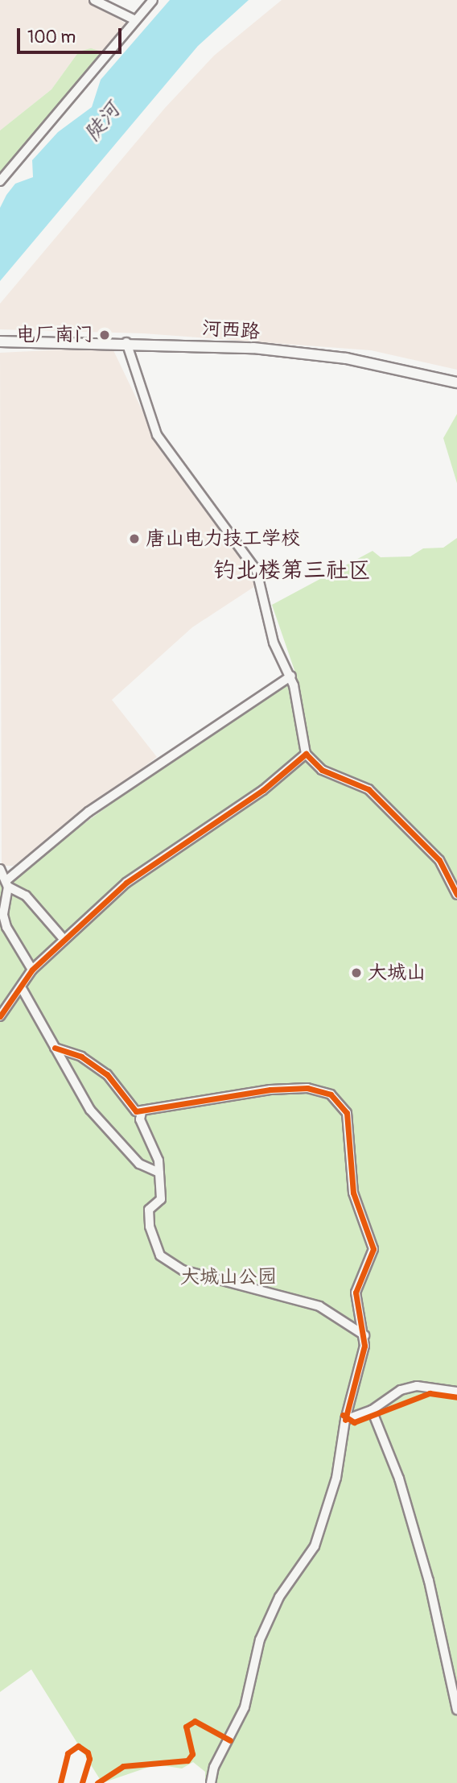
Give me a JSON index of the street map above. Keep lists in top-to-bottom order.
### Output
{
  "streets": {
    "street": ["河西路"]
  },
  "districts": ["钓北楼第三社区"],
  "water": ["陡河"],
  "parks": ["大城山公园"],
  "places": ["电厂南门", "唐山电力技工学校", "大城山"],
  "scale_bar": "100 m"
}
